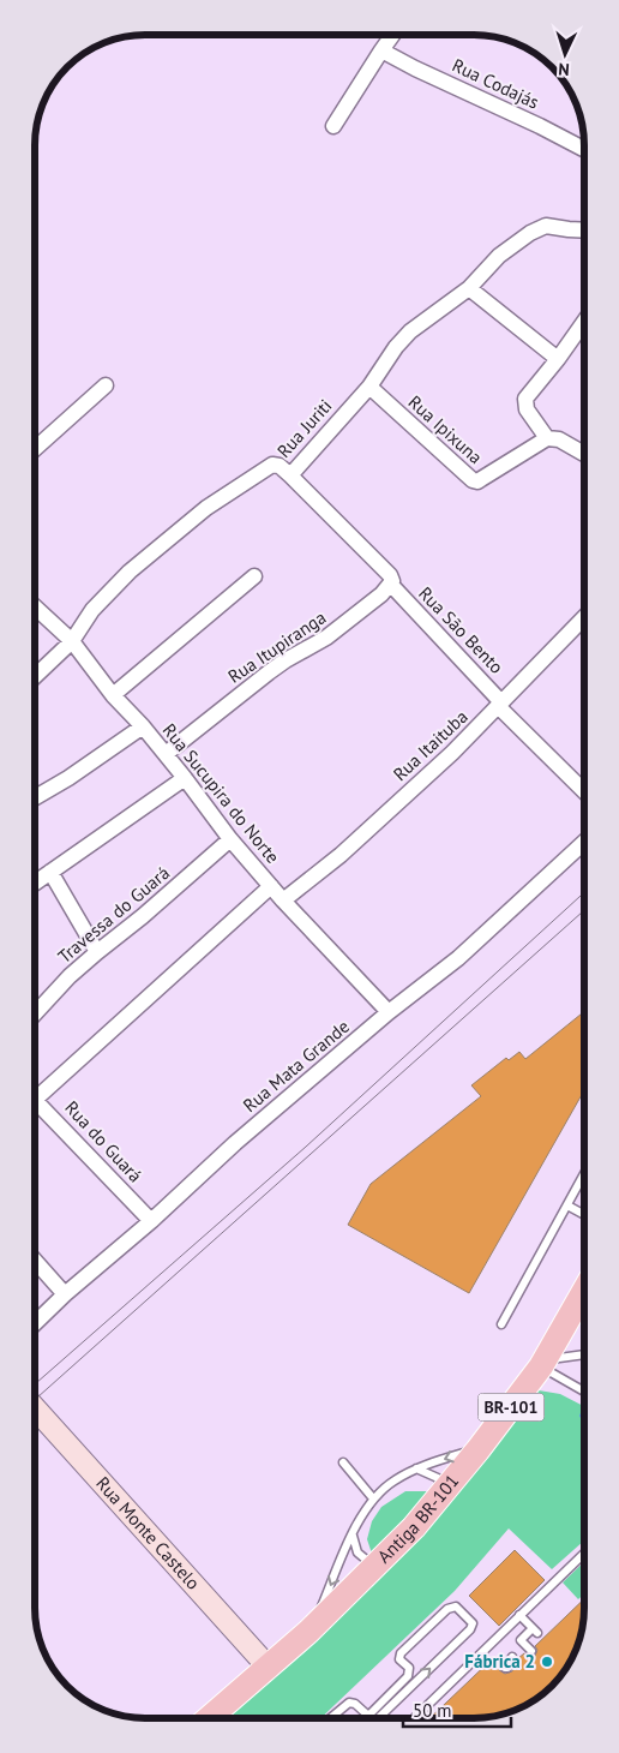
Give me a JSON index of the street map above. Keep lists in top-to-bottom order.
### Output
{
  "streets": {
    "main road": ["BR-101", "Antiga BR-101"],
    "street": [
      "Rua Codajás",
      "Rua Juriti",
      "Rua Ipixuna",
      "Rua São Bento",
      "Rua Itupiranga",
      "Rua Itaituba",
      "Rua Sucupira do Norte",
      "Travessa do Guará",
      "Rua Mata Grande",
      "Rua do Guará",
      "Rua Monte Castelo"
    ]
  },
  "crossings": [
    ["Rua Juriti", "Rua Ipixuna"],
    ["Rua Juriti", "Rua São Bento"],
    ["Rua Juriti", "Rua Sucupira do Norte"],
    ["Rua São Bento", "Rua Itupiranga"],
    ["Rua São Bento", "Rua Itaituba"],
    ["Rua Itupiranga", "Rua Sucupira do Norte"],
    ["Rua Itaituba", "Rua Sucupira do Norte"],
    ["Rua Sucupira do Norte", "Travessa do Guará"],
    ["Rua Sucupira do Norte", "Rua Mata Grande"],
    ["Rua Mata Grande", "Rua do Guará"],
    ["Antiga BR-101", "Rua Monte Castelo"]
  ],
  "places": ["Fábrica 2"],
  "scale_bar": "50 m",
  "north": "bottom"
}
